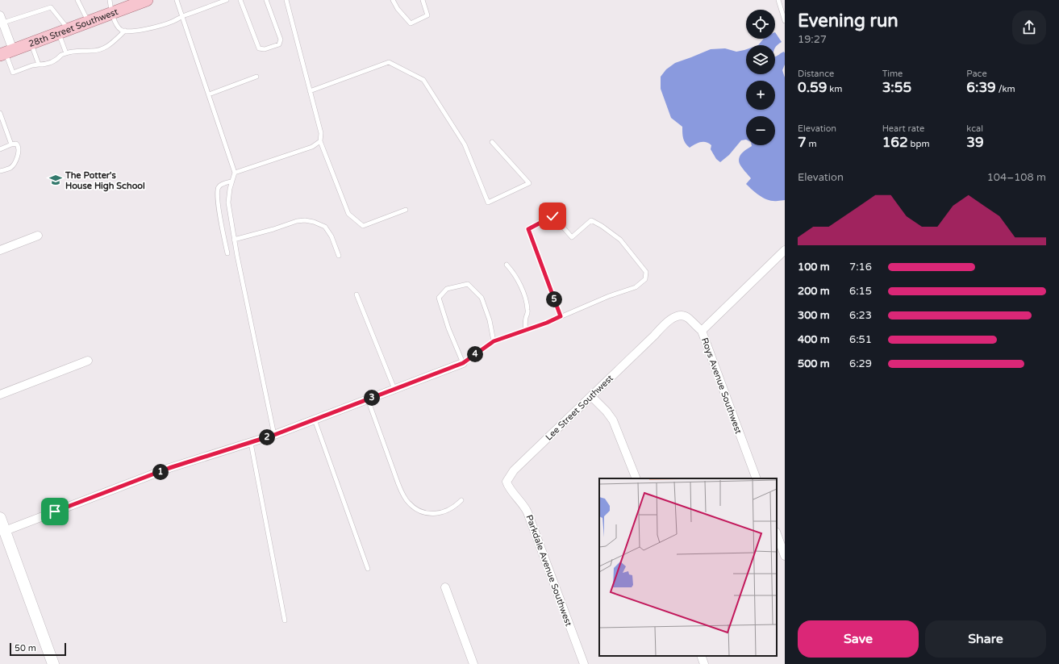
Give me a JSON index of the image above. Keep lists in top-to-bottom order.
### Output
{
  "streets": {
    "main road": ["28th Street Southwest"],
    "street": ["Roys Avenue Southwest", "Lee Street Southwest", "Parkdale Avenue Southwest"]
  },
  "crossings": [
    ["Roys Avenue Southwest", "Lee Street Southwest"],
    ["Lee Street Southwest", "Parkdale Avenue Southwest"]
  ],
  "places": {
    "school or university": ["The Potter's House High School"]
  },
  "scale_bar": "50 m",
  "page": {
    "heading": ["Evening run", "19:27"],
    "map_buttons": ["+", "−"],
    "stats": [
      ["Distance", "0.59 km"],
      ["Time", "3:55"],
      ["Pace", "6:39 /km"],
      ["Elevation", "7 m"],
      ["Heart rate", "162 bpm"],
      ["kcal", "39"]
    ],
    "chart": ["Elevation", "104–108 m"],
    "list": [
      {
        "name": "100 m",
        "note": "7:16"
      },
      {
        "name": "200 m",
        "note": "6:15"
      },
      {
        "name": "300 m",
        "note": "6:23"
      },
      {
        "name": "400 m",
        "note": "6:51"
      },
      {
        "name": "500 m",
        "note": "6:29"
      }
    ],
    "pins": [
      "5",
      "4",
      "3",
      "2",
      "1"
    ],
    "buttons": ["Save", "Share"],
    "scale": "50 m"
  }
}
